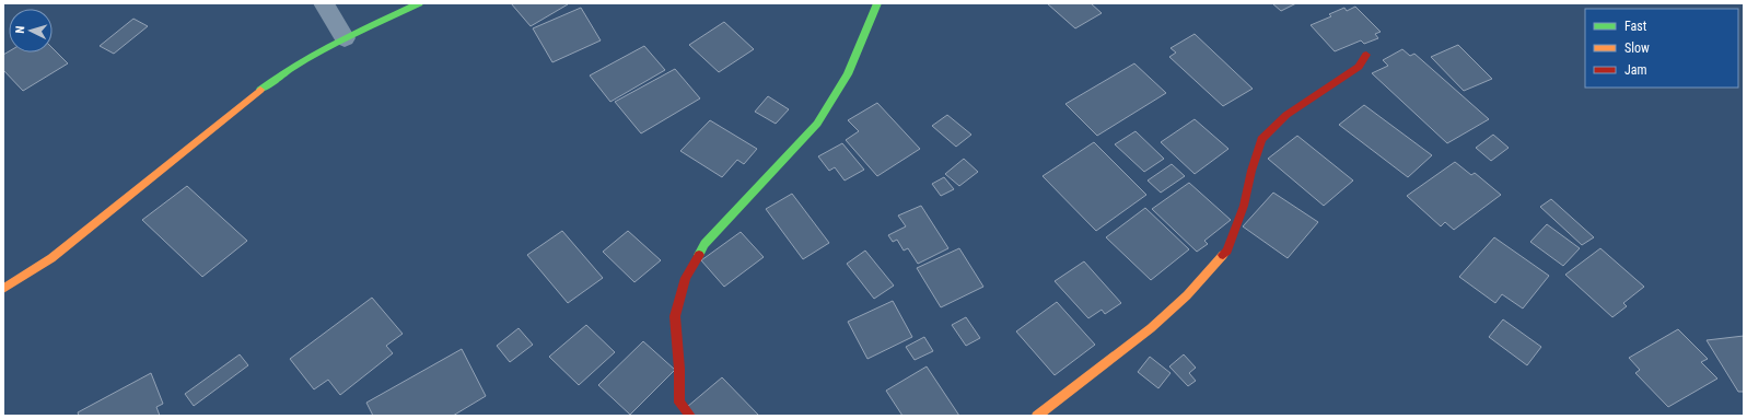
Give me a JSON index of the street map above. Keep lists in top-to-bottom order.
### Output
{
  "legend": ["Fast", "Slow", "Jam"],
  "north": "left"
}
